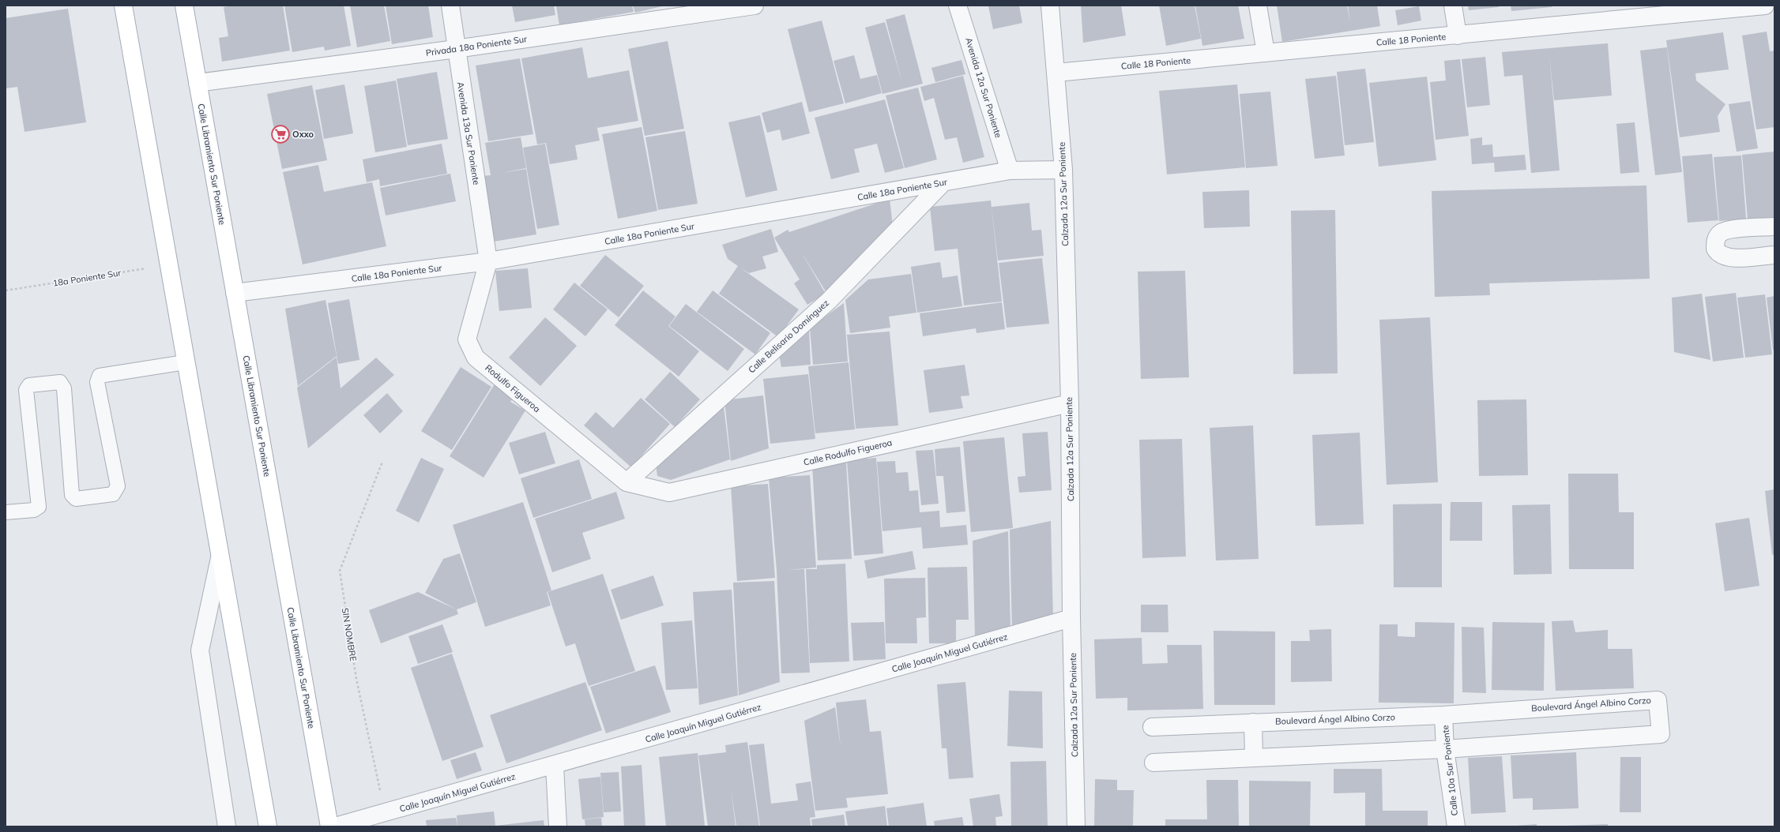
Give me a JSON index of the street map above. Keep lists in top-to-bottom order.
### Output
{
  "streets": {
    "main road": ["Calle Libramiento Sur Poniente"],
    "street": [
      "Calle 18 Poniente",
      "Privada 18a Poniente Sur",
      "Avenida 12a Sur Poniente",
      "Avenida 13a Sur Poniente",
      "Calle 18a Poniente Sur",
      "Calzada 12a Sur Poniente",
      "Calle Belisario Domínguez",
      "Rodulfo Figueroa",
      "Calle Rodulfo Figueroa",
      "Calle Joaquín Miguel Gutiérrez",
      "Boulevard Ángel Albino Corzo",
      "Calle 10a Sur Poniente"
    ],
    "path": ["18a Poniente Sur", "SIN NOMBRE"]
  },
  "crossings": [
    ["Calle 18 Poniente", "Calzada 12a Sur Poniente"],
    ["Privada 18a Poniente Sur", "Avenida 13a Sur Poniente"],
    ["Privada 18a Poniente Sur", "Calle Libramiento Sur Poniente"],
    ["Avenida 12a Sur Poniente", "Calle 18a Poniente Sur"],
    ["Avenida 13a Sur Poniente", "Calle 18a Poniente Sur"],
    ["Avenida 13a Sur Poniente", "Rodulfo Figueroa"],
    ["Calle Libramiento Sur Poniente", "Calle 18a Poniente Sur"],
    ["Calle 18a Poniente Sur", "Calzada 12a Sur Poniente"],
    ["Calle 18a Poniente Sur", "Calle Belisario Domínguez"],
    ["Calle 18a Poniente Sur", "Rodulfo Figueroa"],
    ["Calzada 12a Sur Poniente", "Calle Rodulfo Figueroa"],
    ["Calzada 12a Sur Poniente", "Calle Joaquín Miguel Gutiérrez"],
    ["Calle Belisario Domínguez", "Rodulfo Figueroa"],
    ["Calle Belisario Domínguez", "Calle Rodulfo Figueroa"],
    ["Rodulfo Figueroa", "Calle Rodulfo Figueroa"],
    ["SIN NOMBRE", "Calle Joaquín Miguel Gutiérrez"],
    ["Boulevard Ángel Albino Corzo", "Calle 10a Sur Poniente"]
  ],
  "places": {
    "supermarket": ["Oxxo"]
  }
}
